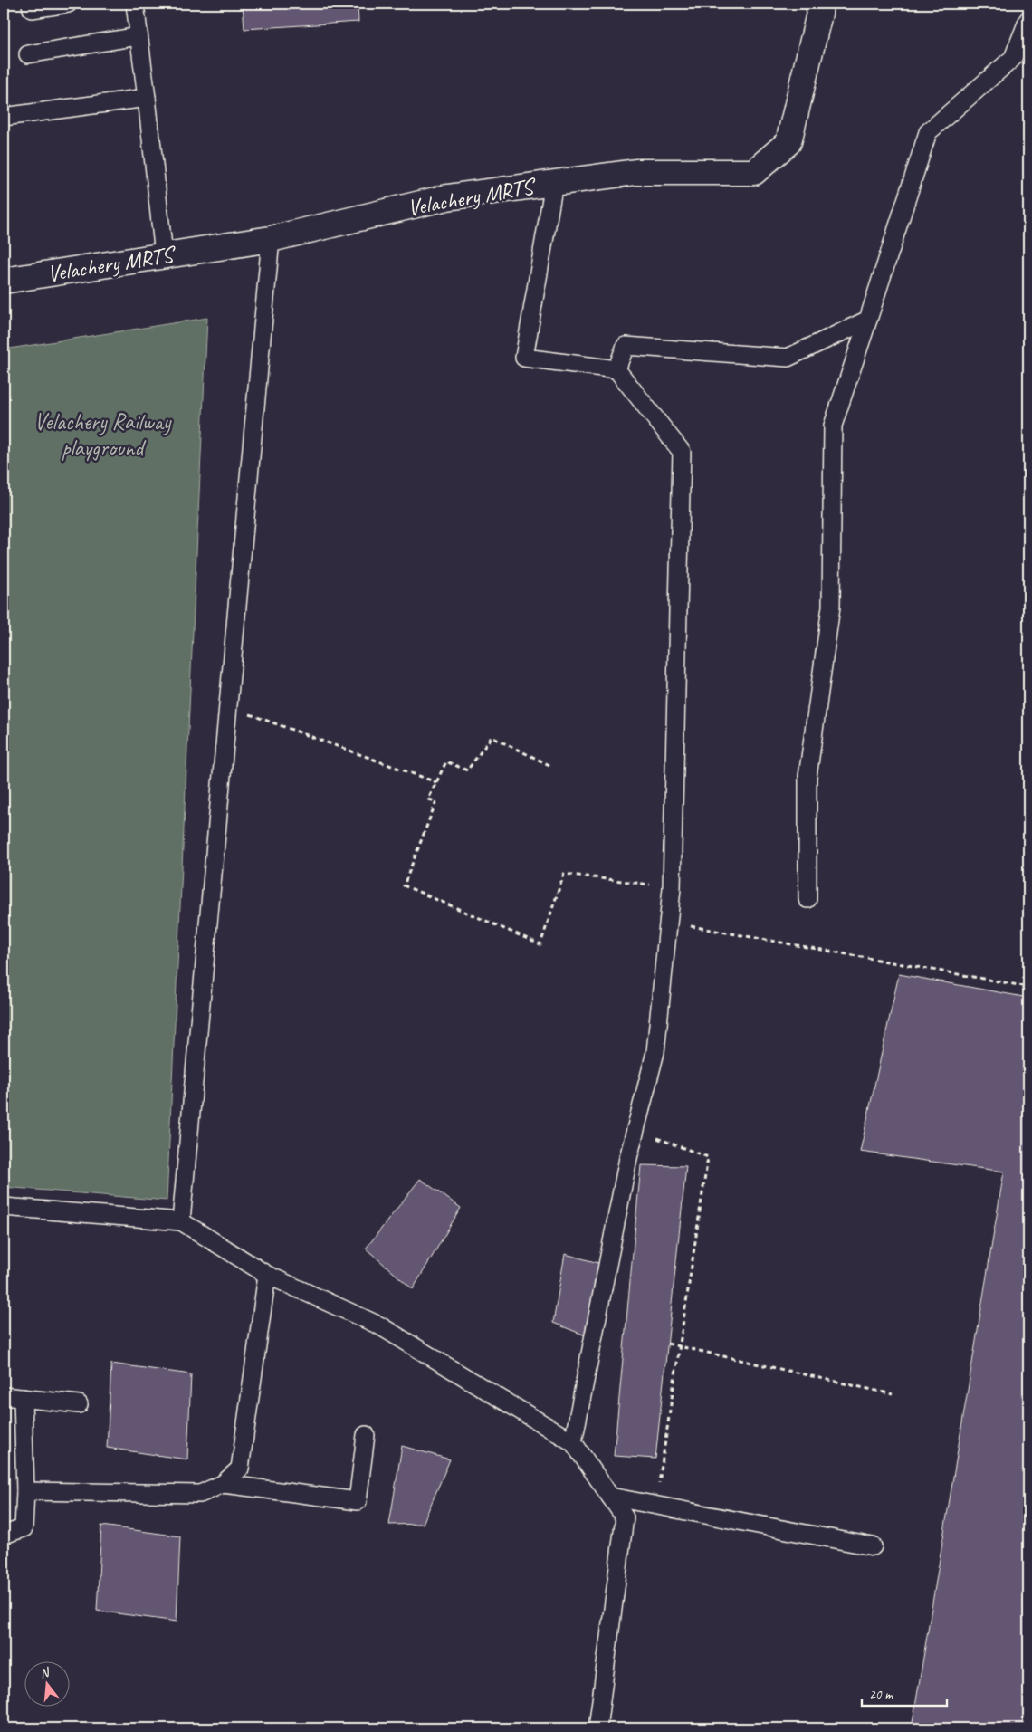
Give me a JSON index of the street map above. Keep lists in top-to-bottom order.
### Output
{
  "streets": {
    "street": ["Velachery MRTS"]
  },
  "parks": ["Velachery Railway playground"],
  "scale_bar": "20 m",
  "north": "top"
}
